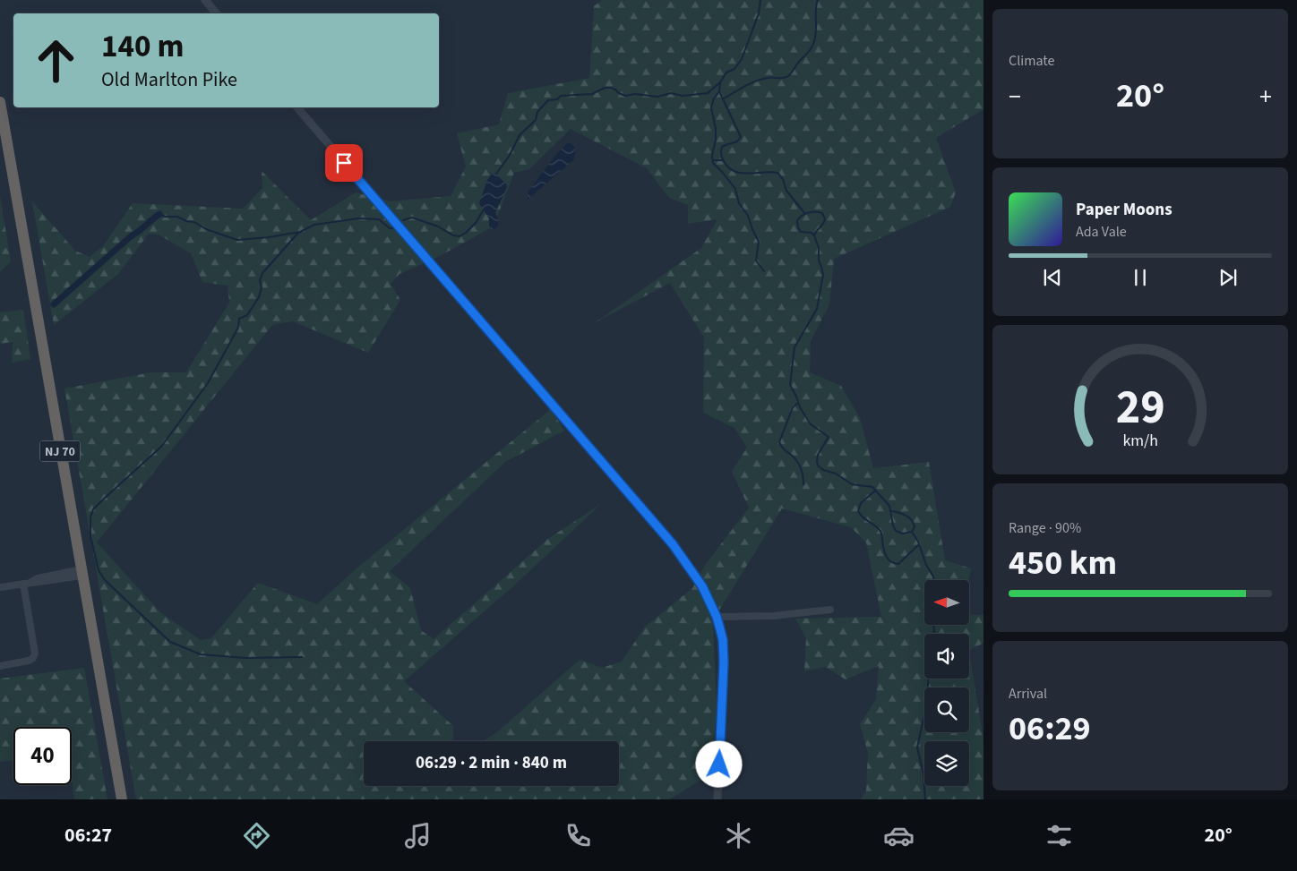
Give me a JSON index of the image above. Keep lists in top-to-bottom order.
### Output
{
  "streets": {
    "highway": ["NJ 70"]
  },
  "north": "left",
  "page": {
    "tile": [
      "Climate",
      ["Range · 90%", "450 km"],
      ["Arrival", "06:29"]
    ],
    "turn": ["140 m", "Old Marlton Pike"],
    "heat": ["−", "20°", "+"],
    "song": ["Paper Moons", "Ada Vale"],
    "limit": "40",
    "trip": "06:29 · 2 min · 840 m",
    "tabs": ["06:27", "20°"],
    "gauge": ["29", "km/h"]
  }
}
